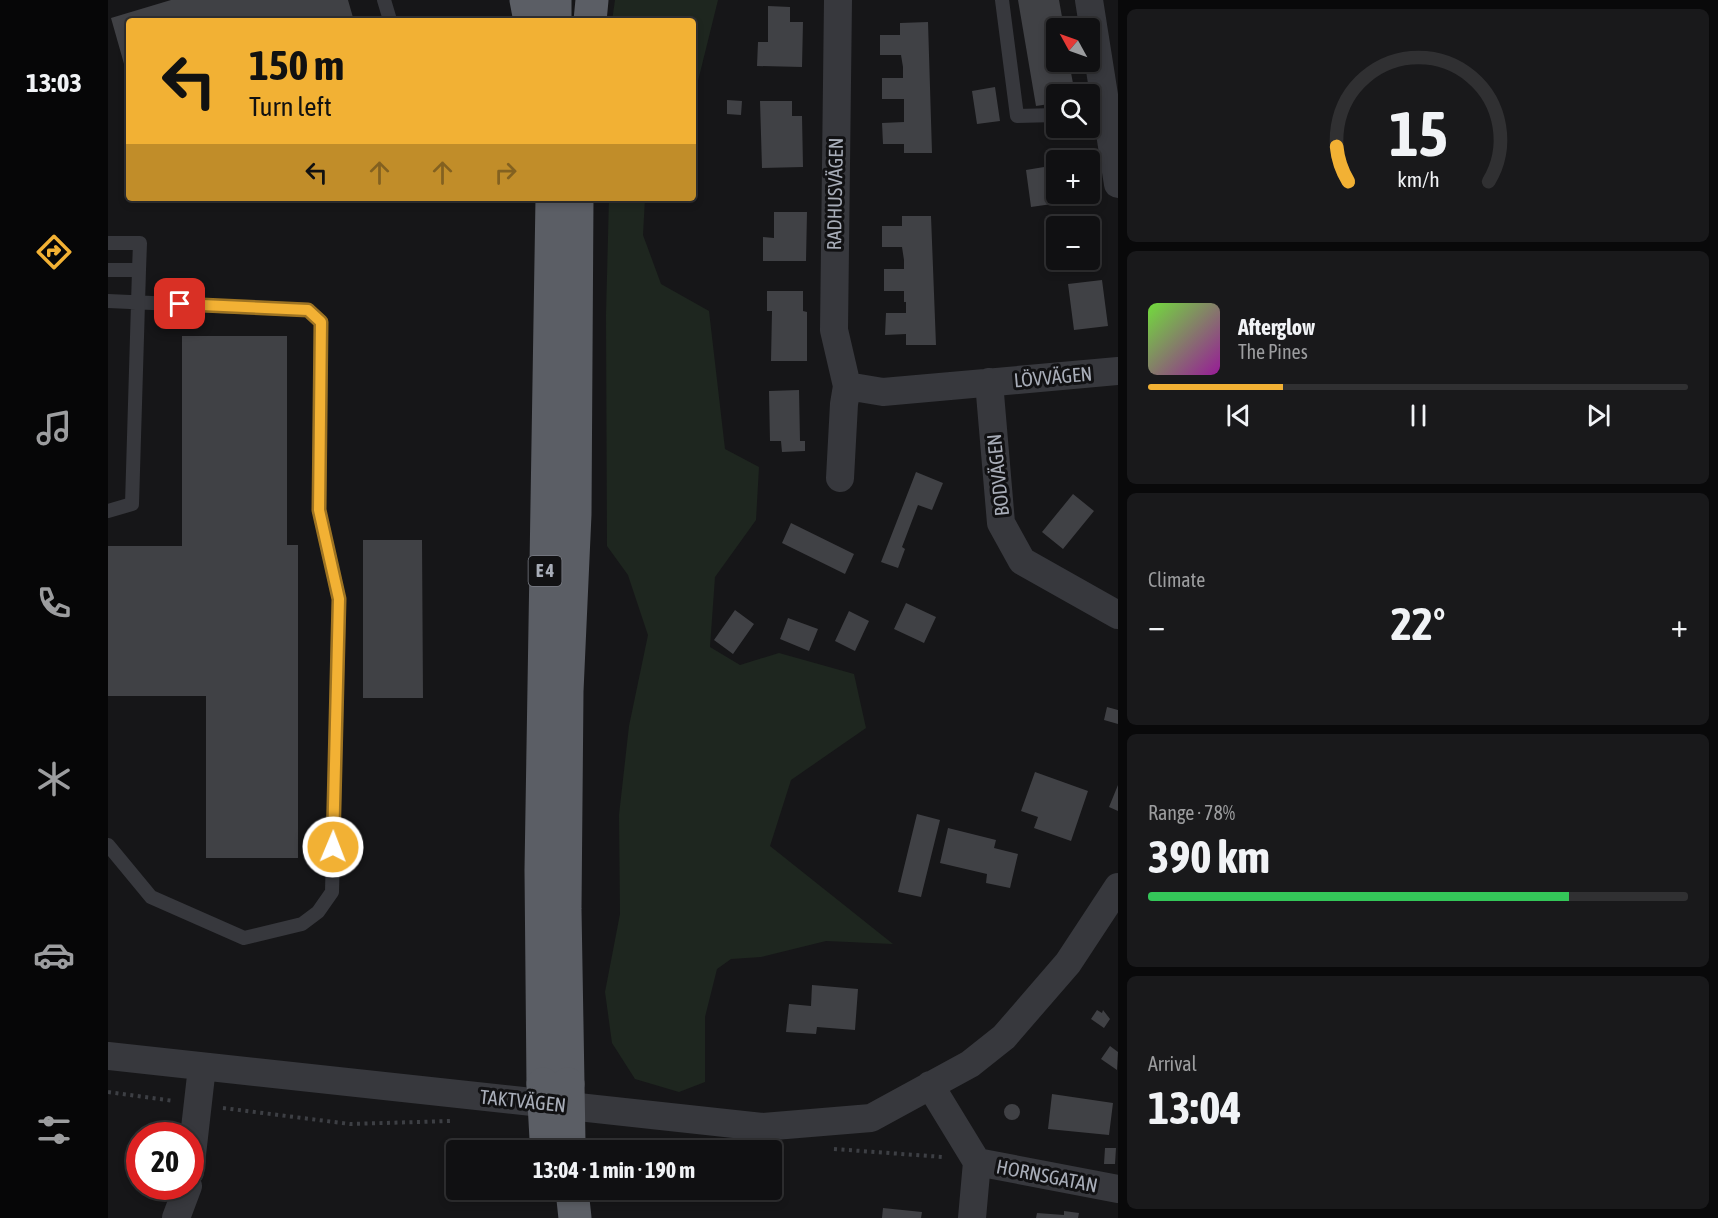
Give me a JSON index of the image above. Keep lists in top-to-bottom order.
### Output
{
  "streets": {
    "highway": ["E 4"],
    "street": [
      "RADHUSVÄGEN",
      "LÖVVÄGEN",
      "BODVÄGEN",
      "TAKTVÄGEN",
      "HORNSGATAN"
    ]
  },
  "crossings": [
    ["LÖVVÄGEN", "BODVÄGEN"]
  ],
  "north": "top left",
  "page": {
    "tabs": "13:03",
    "map_buttons": ["+", "−"],
    "turn": ["150 m", "Turn left"],
    "song": ["Afterglow", "The Pines"],
    "tile": [
      "Climate",
      ["Range · 78%", "390 km"],
      ["Arrival", "13:04"]
    ],
    "heat": ["−", "22°", "+"],
    "limit": "20",
    "trip": "13:04 · 1 min · 190 m",
    "gauge": ["15", "km/h"]
  }
}
